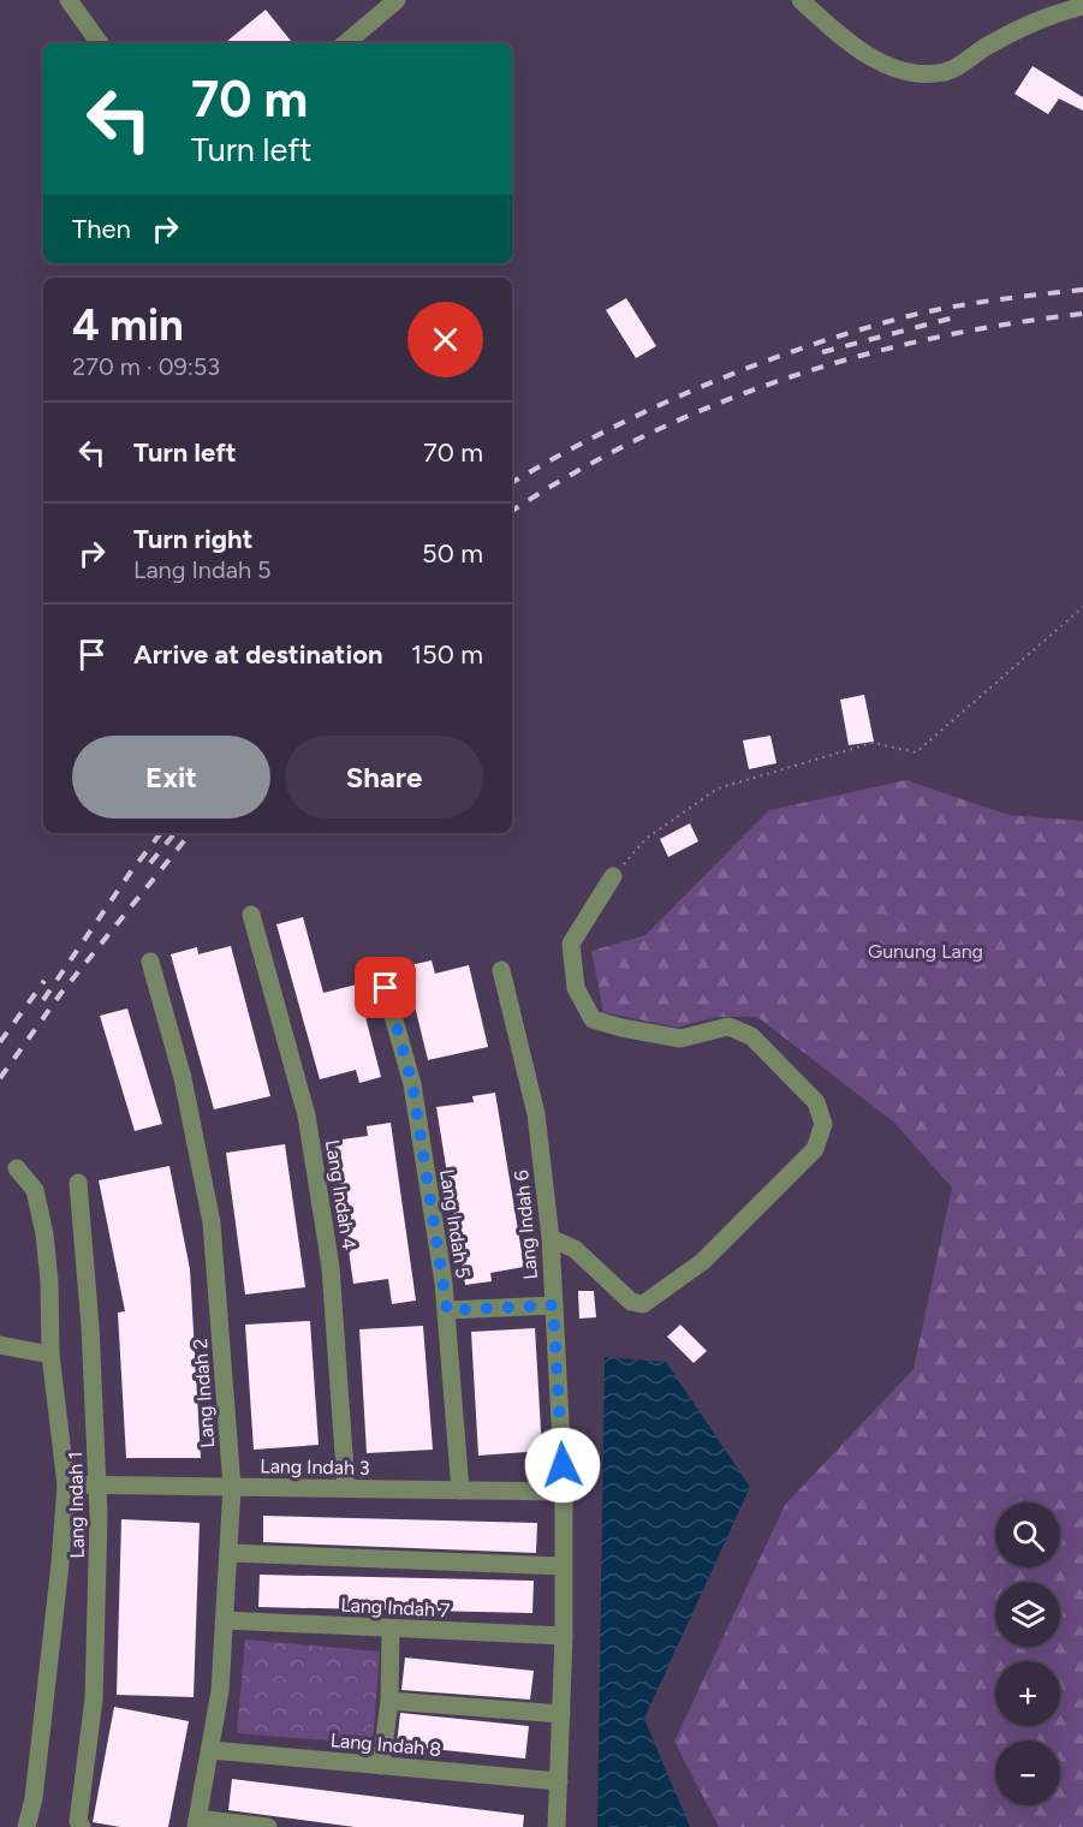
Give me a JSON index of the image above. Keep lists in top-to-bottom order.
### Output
{
  "streets": {
    "street": [
      "Lang Indah 4",
      "Lang Indah 5",
      "Lang Indah 6",
      "Lang Indah 2",
      "Lang Indah 3",
      "Lang Indah 1",
      "Lang Indah 7",
      "Lang Indah 8"
    ]
  },
  "crossings": [
    ["Lang Indah 4", "Lang Indah 3"],
    ["Lang Indah 5", "Lang Indah 3"],
    ["Lang Indah 6", "Lang Indah 3"],
    ["Lang Indah 6", "Lang Indah 7"],
    ["Lang Indah 6", "Lang Indah 8"],
    ["Lang Indah 2", "Lang Indah 3"],
    ["Lang Indah 2", "Lang Indah 7"],
    ["Lang Indah 2", "Lang Indah 8"],
    ["Lang Indah 3", "Lang Indah 1"]
  ],
  "parks": ["Gunung Lang"],
  "page": {
    "turn": ["70 m", "Turn left"],
    "then": "Then",
    "heading": ["4 min", "270 m · 09:53"],
    "list": [
      {
        "name": "Turn left",
        "value": "70 m"
      },
      {
        "name": "Turn right",
        "note": "Lang Indah 5",
        "value": "50 m"
      },
      {
        "name": "Arrive at destination",
        "value": "150 m"
      }
    ],
    "buttons": ["Exit", "Share"],
    "map_buttons": ["+", "−"]
  }
}
